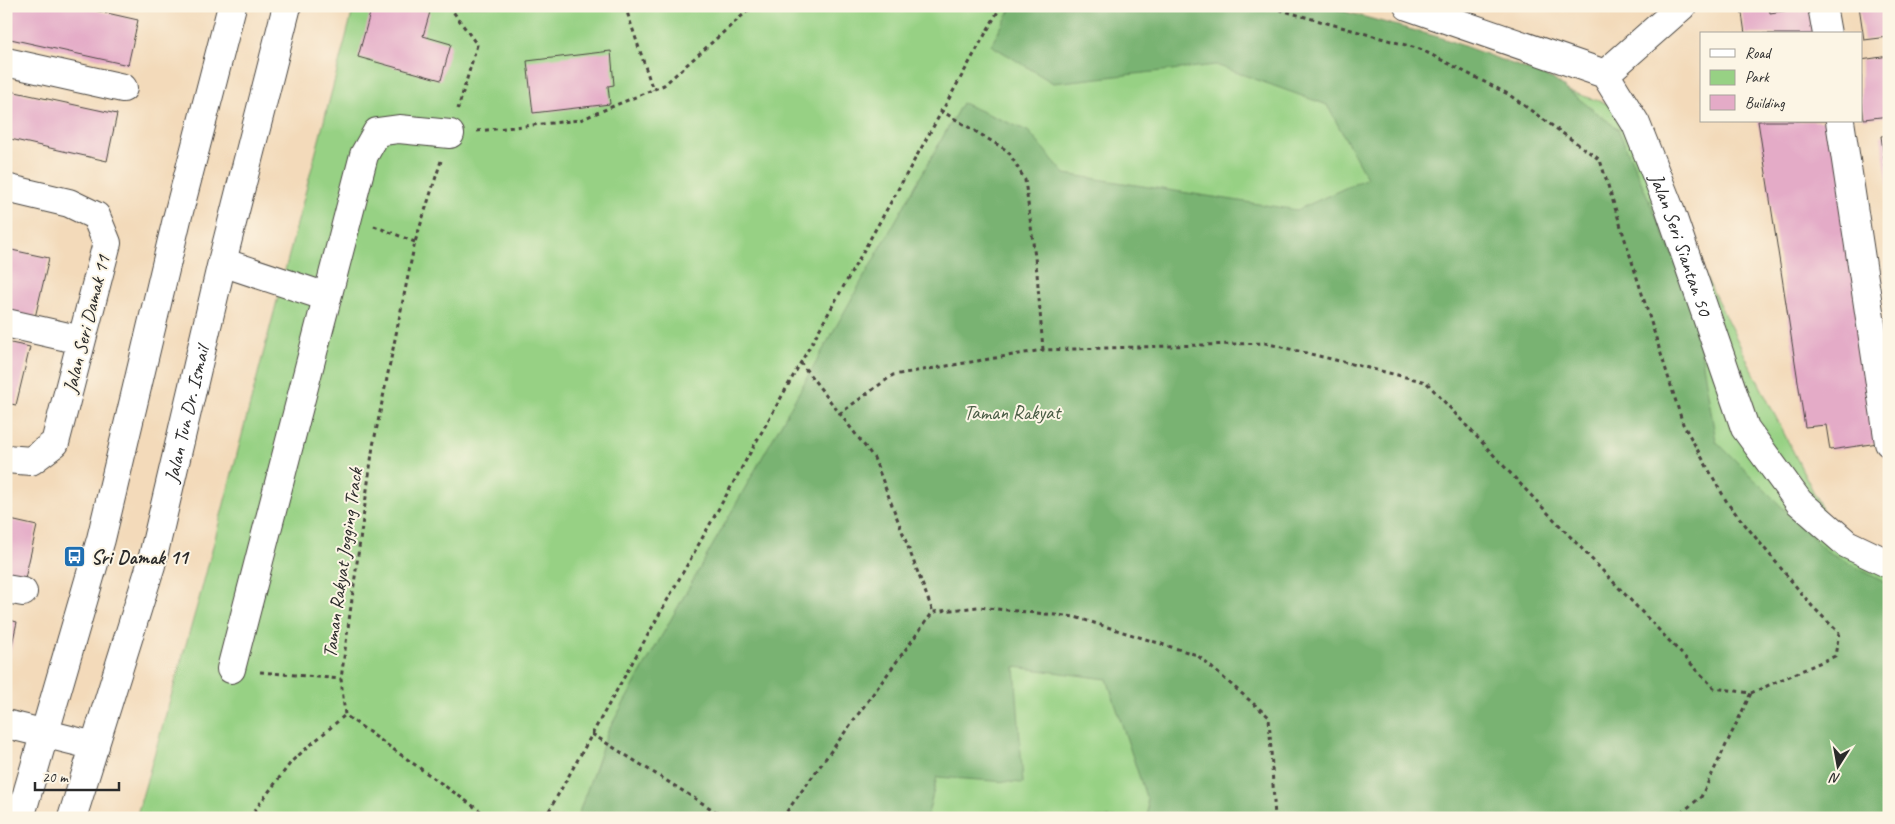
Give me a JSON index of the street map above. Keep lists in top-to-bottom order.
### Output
{
  "streets": {
    "street": ["Jalan Seri Siantan 50", "Jalan Seri Damak 11", "Jalan Tun Dr. Ismail"],
    "path": ["Taman Rakyat Jogging Track"]
  },
  "parks": ["Taman Rakyat"],
  "places": {
    "bus stop": ["Sri Damak 11"]
  },
  "legend": ["Road", "Park", "Building"],
  "scale_bar": "20 m",
  "north": "bottom"
}
